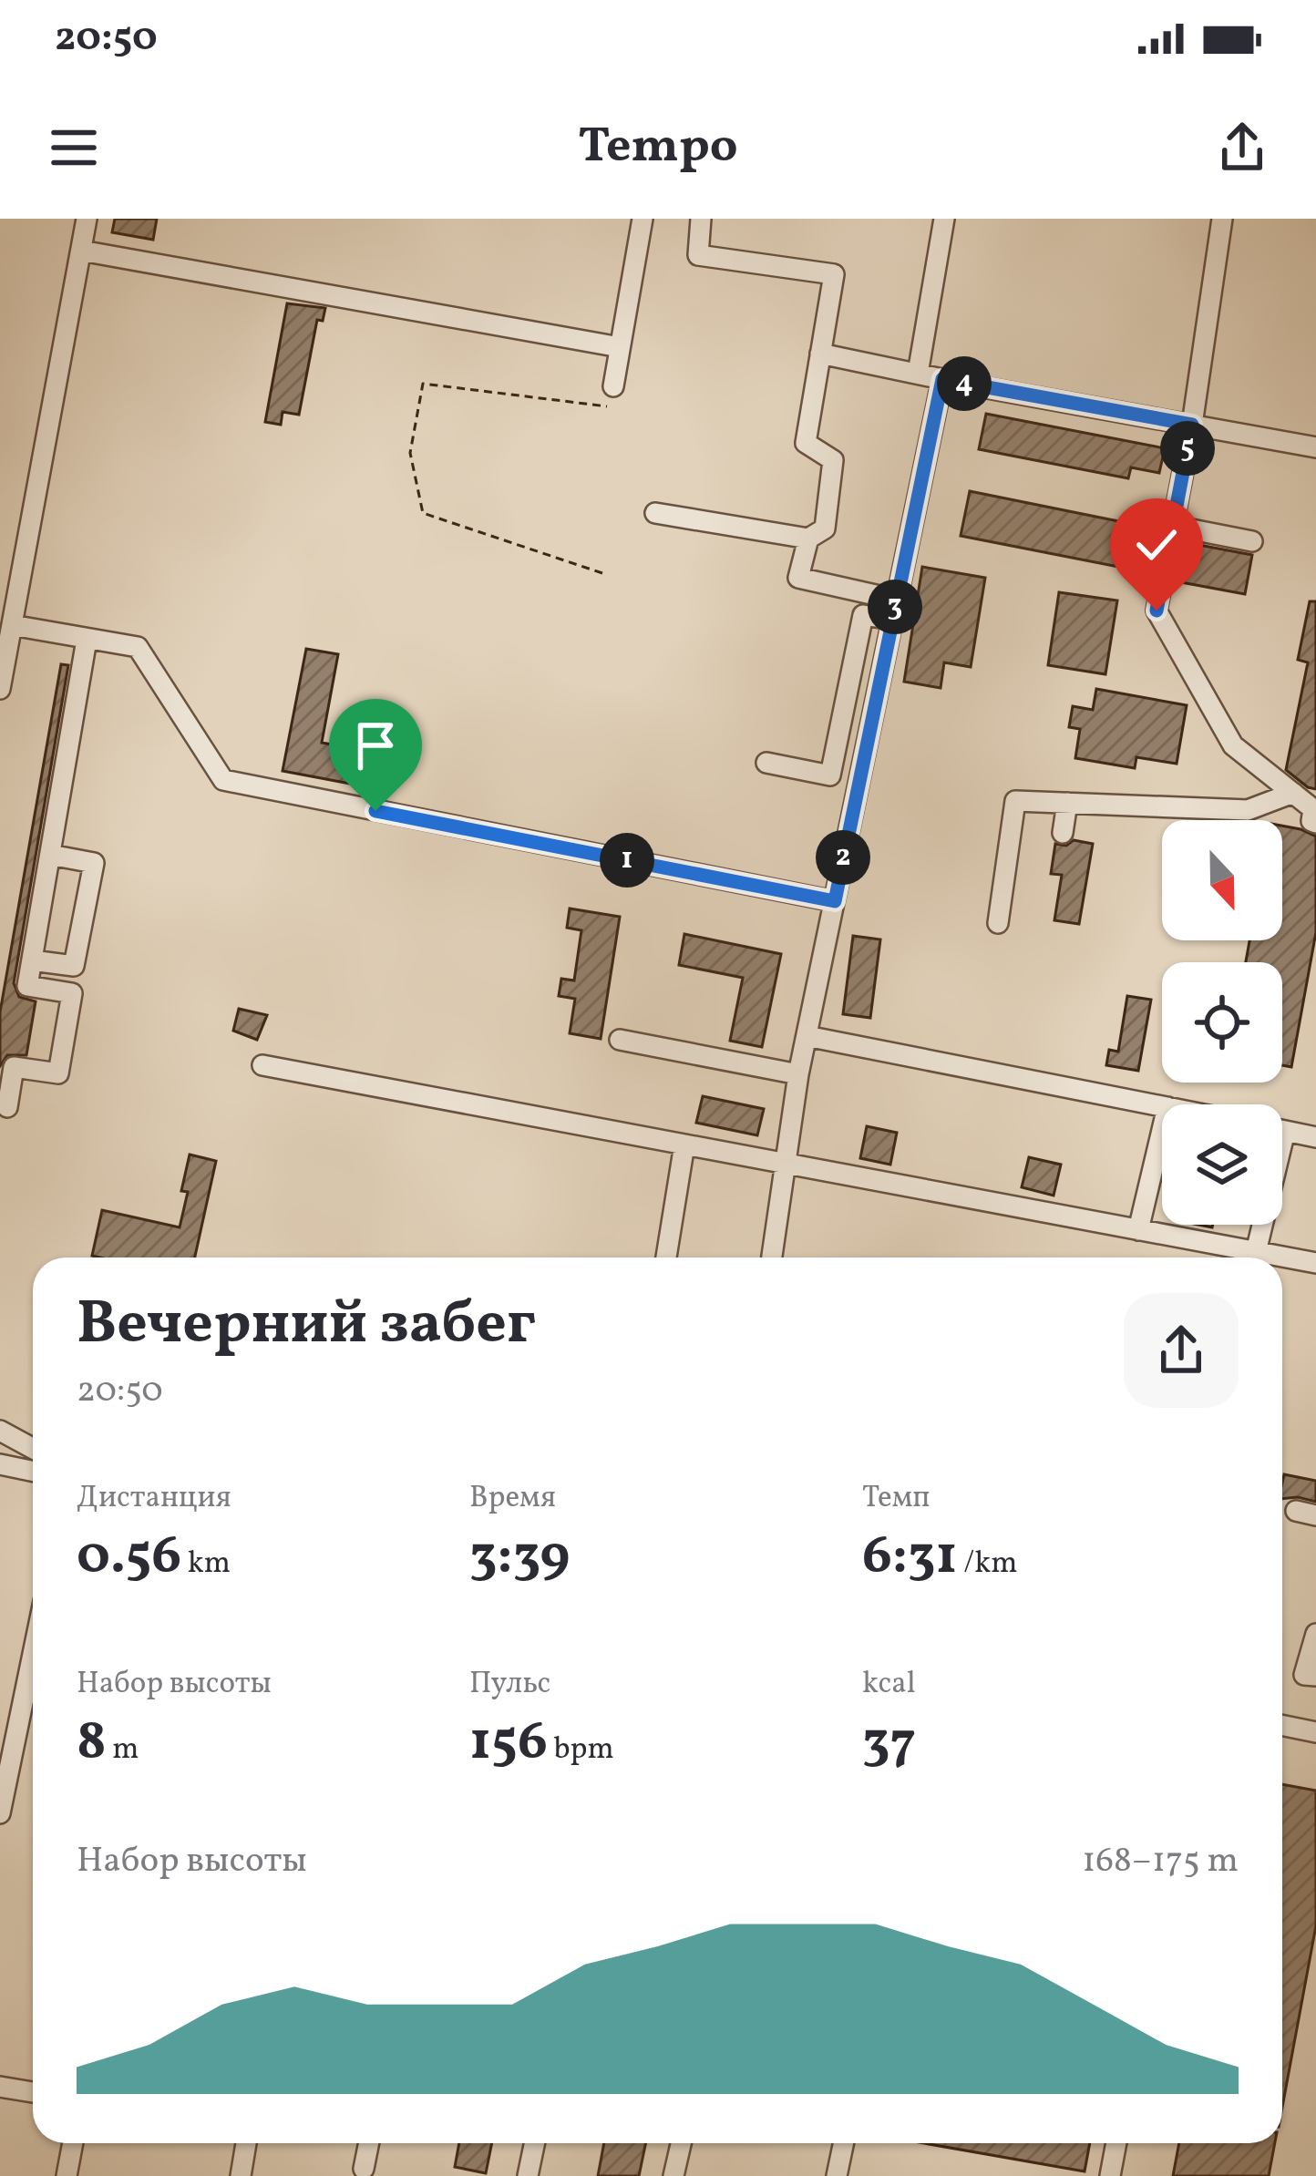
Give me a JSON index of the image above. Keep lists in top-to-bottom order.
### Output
{
  "north": "bottom",
  "page": {
    "status": "20:50",
    "header": "Tempo",
    "pins": [
      "4",
      "5",
      "3",
      "2",
      "1"
    ],
    "heading": ["Вечерний забег", "20:50"],
    "stats": [
      ["Дистанция", "0.56 km"],
      ["Время", "3:39"],
      ["Темп", "6:31 /km"],
      ["Набор высоты", "8 m"],
      ["Пульс", "156 bpm"],
      ["kcal", "37"]
    ],
    "chart": ["Набор высоты", "168–175 m"]
  }
}
